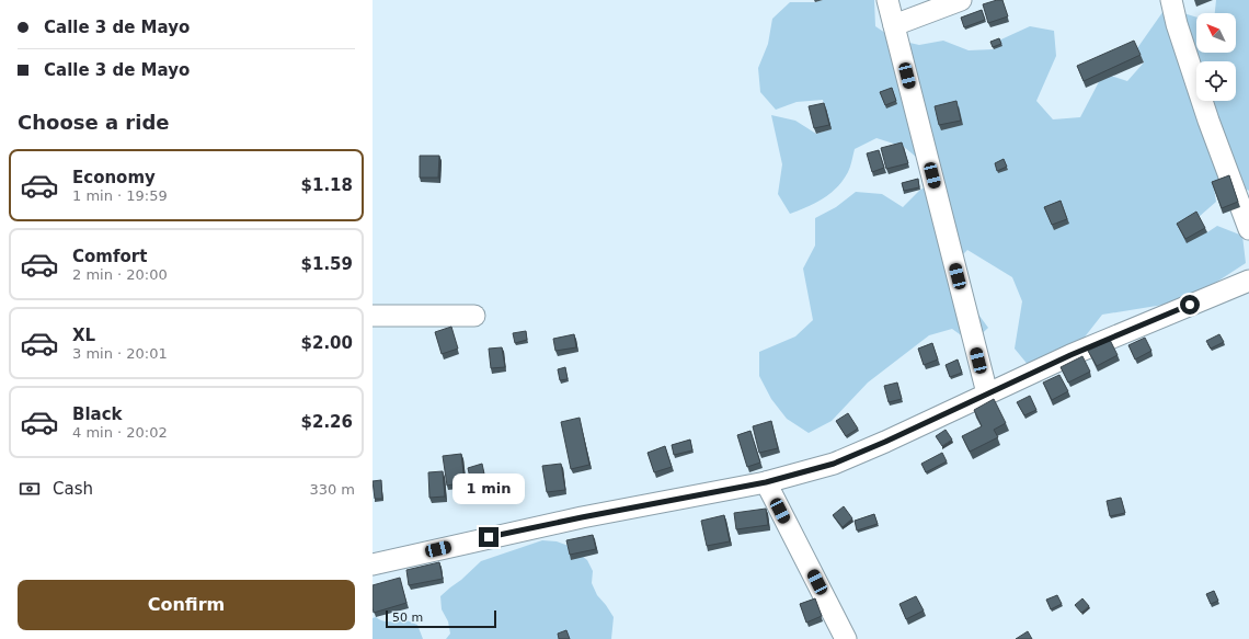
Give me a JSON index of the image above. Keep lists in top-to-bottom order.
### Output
{
  "scale_bar": "50 m",
  "north": "top left",
  "page": {
    "banner": ["Calle 3 de Mayo", "Calle 3 de Mayo"],
    "heading": "Choose a ride",
    "list": [
      {
        "name": "Economy",
        "note": "1 min · 19:59",
        "value": "$1.18"
      },
      {
        "name": "Comfort",
        "note": "2 min · 20:00",
        "value": "$1.59"
      },
      {
        "name": "XL",
        "note": "3 min · 20:01",
        "value": "$2.00"
      },
      {
        "name": "Black",
        "note": "4 min · 20:02",
        "value": "$2.26"
      }
    ],
    "pay": ["Cash", "330 m"],
    "bubble": "1 min",
    "buttons": "Confirm",
    "scale": "50 m"
  }
}
